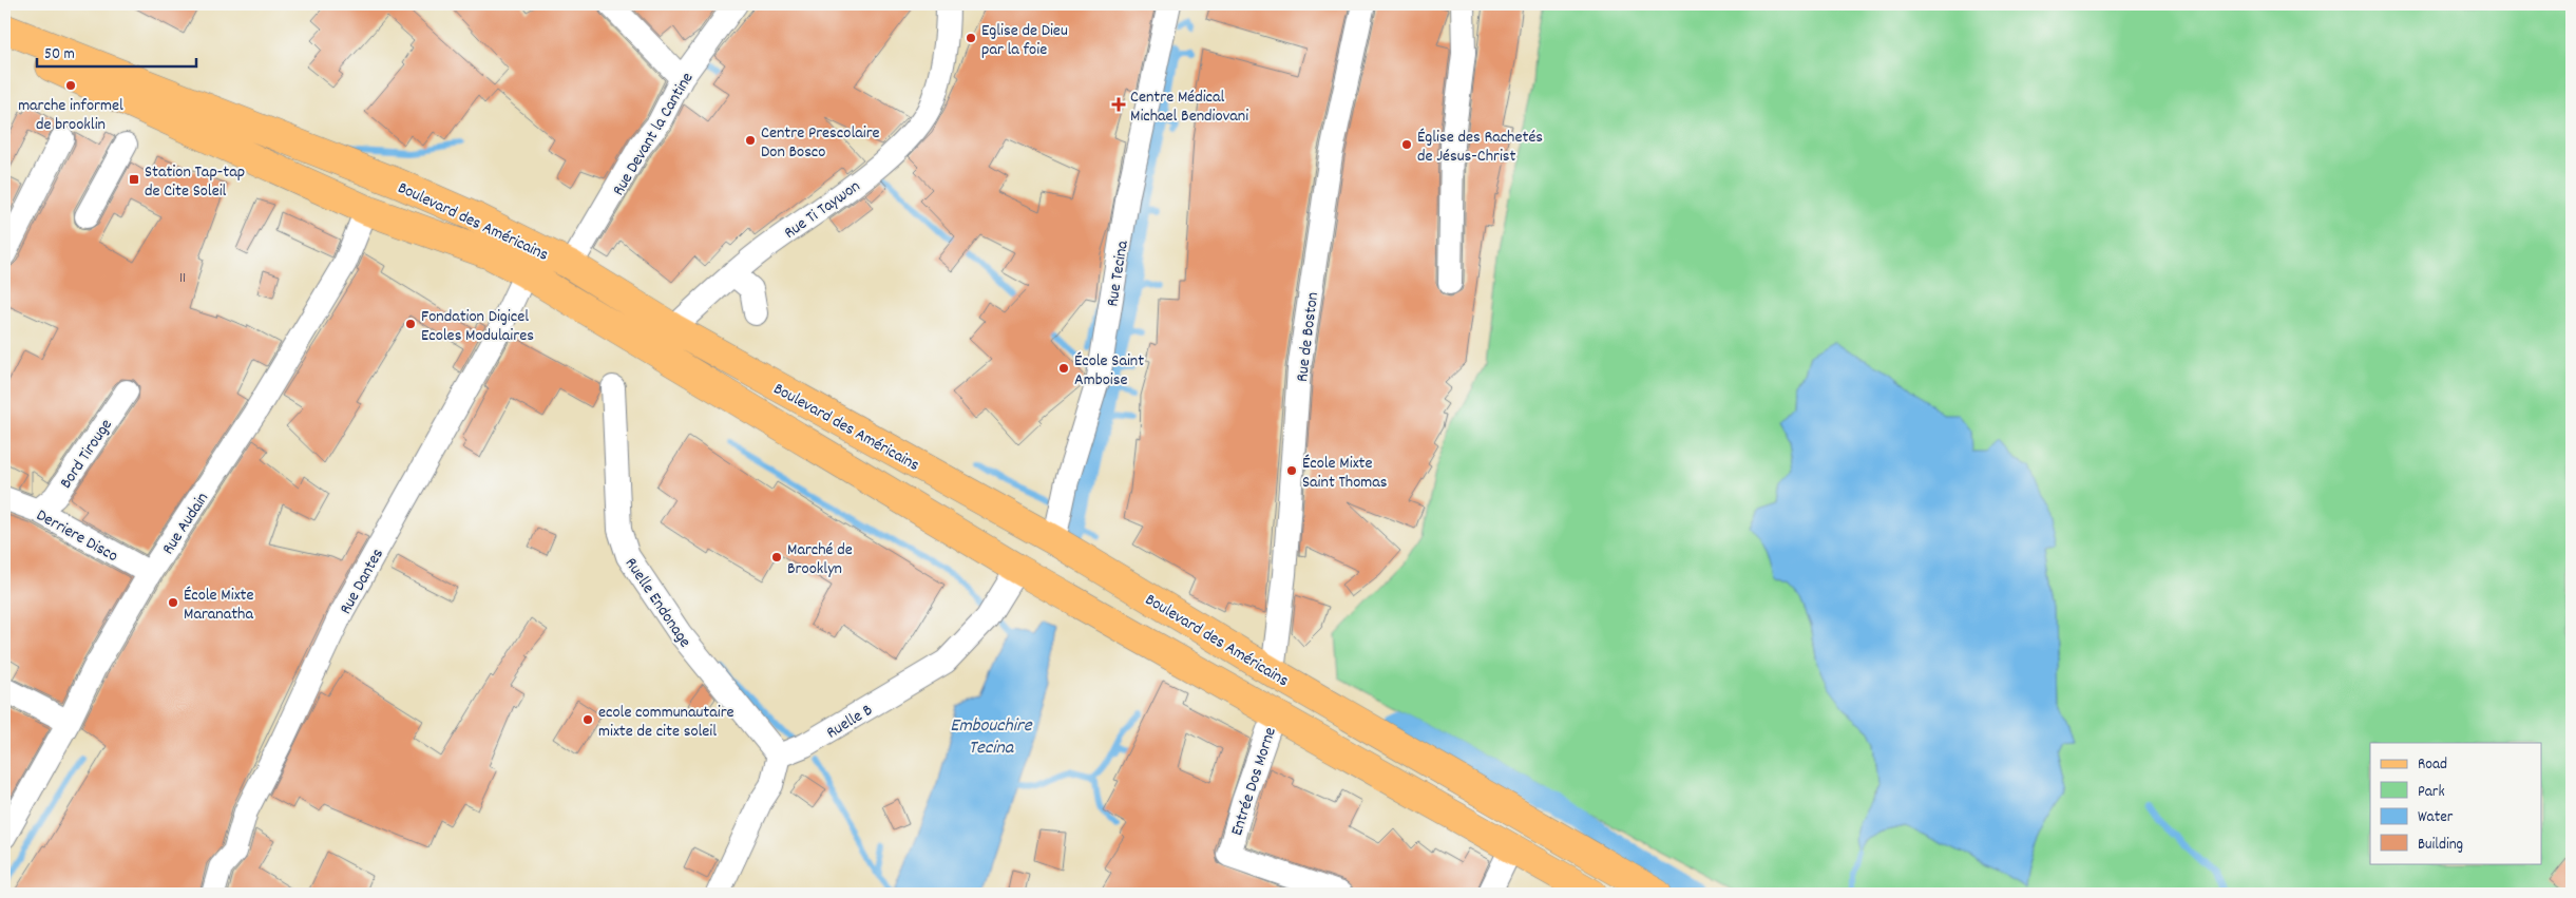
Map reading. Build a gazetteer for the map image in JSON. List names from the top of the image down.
{
  "streets": {
    "main road": ["Boulevard des Américains"],
    "street": [
      "Rue Devant la Cantine",
      "Rue Ti Taywon",
      "Rue Tecina",
      "Rue de Boston",
      "Bord Tirouge",
      "Rue Audain",
      "Derriere Disco",
      "Rue Dantes",
      "Ruelle Endonage",
      "Ruelle B",
      "Entrée Dos Morne"
    ]
  },
  "crossings": [
    ["Rue Devant la Cantine", "Boulevard des Américains"],
    ["Rue Ti Taywon", "Boulevard des Américains"],
    ["Boulevard des Américains", "Rue Tecina"],
    ["Boulevard des Américains", "Rue de Boston"],
    ["Boulevard des Américains", "Rue Audain"],
    ["Boulevard des Américains", "Rue Dantes"],
    ["Boulevard des Américains", "Ruelle B"],
    ["Boulevard des Américains", "Entrée Dos Morne"],
    ["Bord Tirouge", "Derriere Disco"],
    ["Rue Audain", "Derriere Disco"],
    ["Ruelle Endonage", "Ruelle B"]
  ],
  "water": ["Embouchire Tecina"],
  "places": {
    "other": [
      "Eglise de Dieu par la foie",
      "marche informel de brooklin",
      "Centre Prescolaire Don Bosco",
      "Église des Rachetés de Jésus-Christ",
      "Fondation Digicel Ecoles Modulaires",
      "École Saint Amboise",
      "École Mixte Saint Thomas",
      "Marché de Brooklyn",
      "École Mixte Maranatha",
      "ecole communautaire mixte de cite soleil"
    ],
    "health": ["Centre Médical Michael Bendiovani"],
    "transit": ["Station Tap-tap de Cite Soleil"]
  },
  "house_numbers": ["11"],
  "legend": [
    "Road",
    "Park",
    "Water",
    "Building"
  ],
  "scale_bar": "50 m"
}
